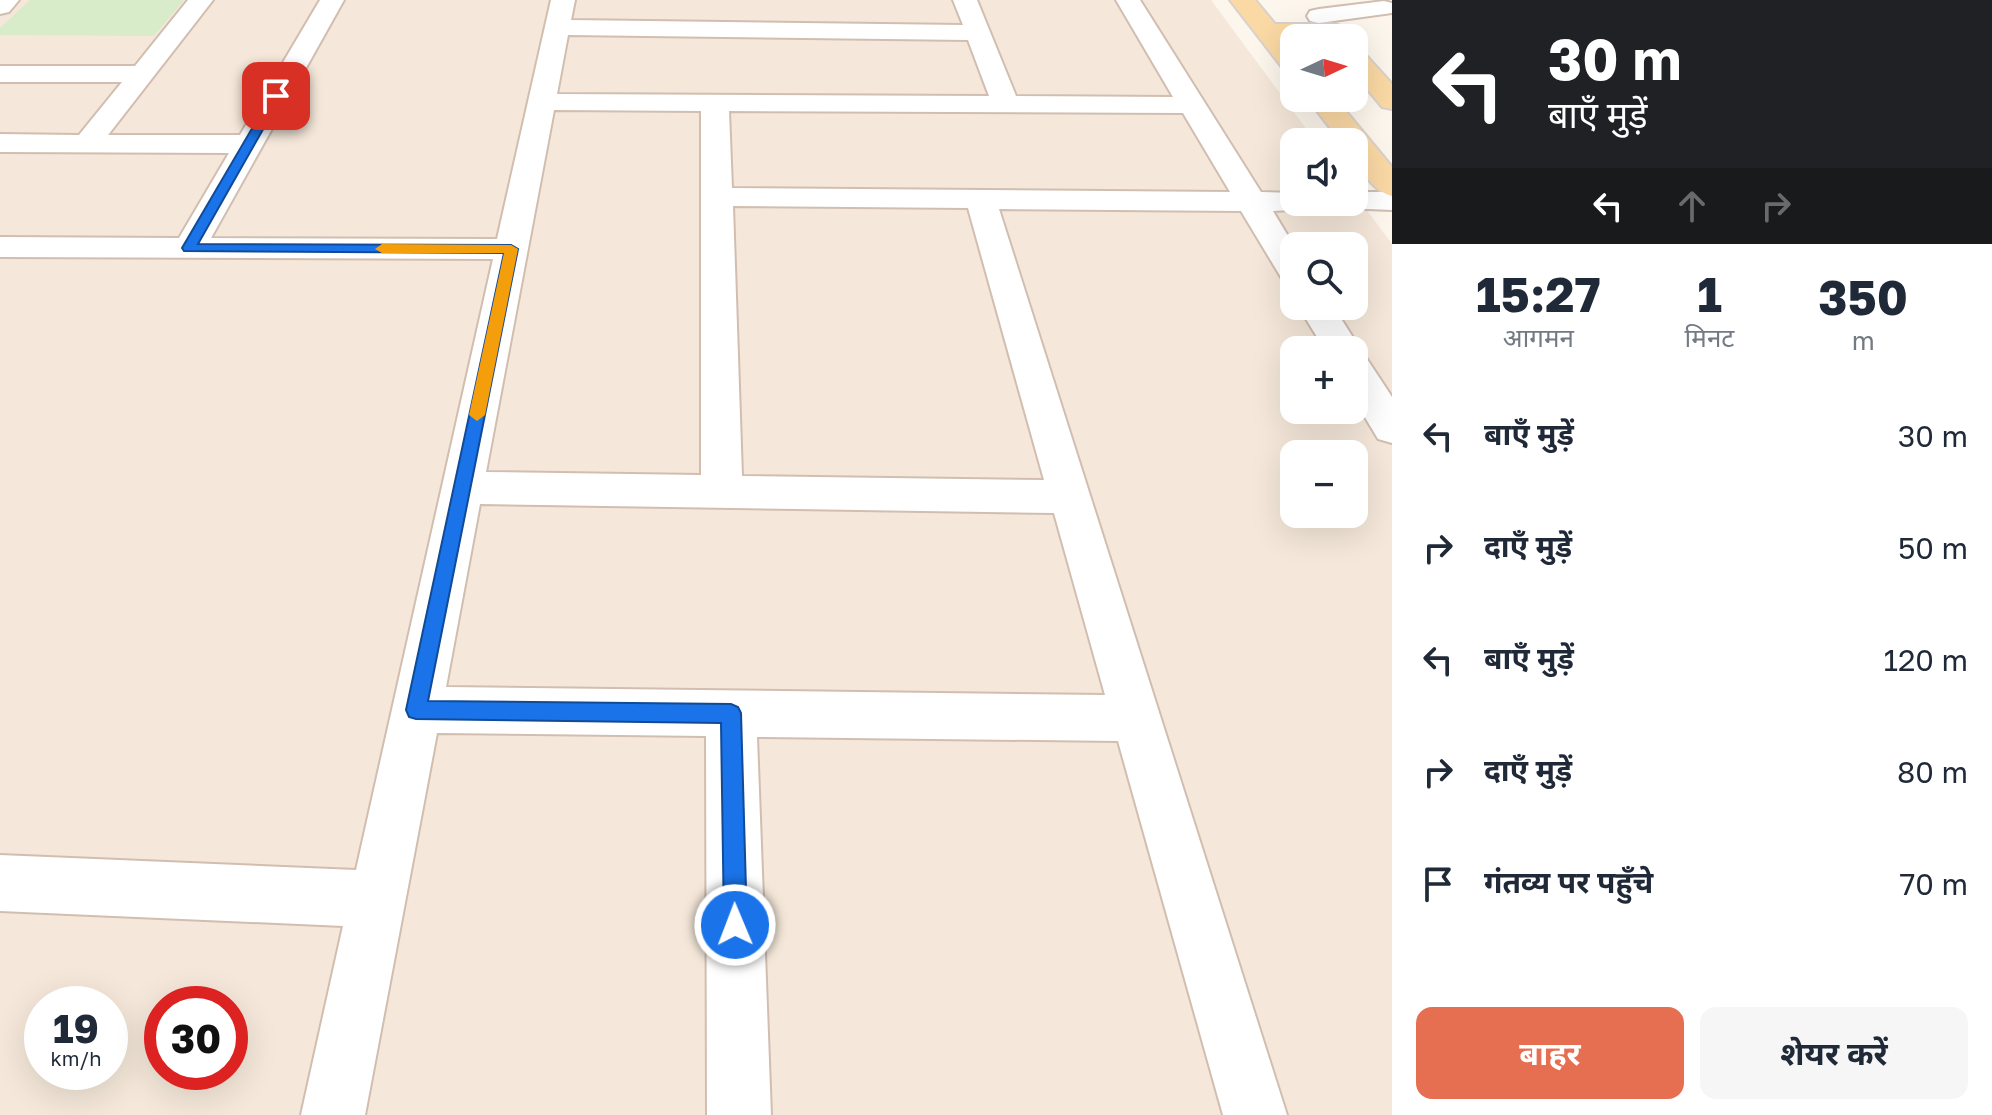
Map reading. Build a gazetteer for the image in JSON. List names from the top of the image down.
{
  "north": "right",
  "page": {
    "turn": ["30 m", "बाएँ मुड़ें"],
    "map_buttons": ["+", "−"],
    "eta": [
      "15:27",
      "आगमन",
      "1",
      "मिनट",
      "350",
      "m"
    ],
    "list": [
      {
        "name": "बाएँ मुड़ें",
        "value": "30 m"
      },
      {
        "name": "दाएँ मुड़ें",
        "value": "50 m"
      },
      {
        "name": "बाएँ मुड़ें",
        "value": "120 m"
      },
      {
        "name": "दाएँ मुड़ें",
        "value": "80 m"
      },
      {
        "name": "गंतव्य पर पहुँचे",
        "value": "70 m"
      }
    ],
    "speed": "19 km/h",
    "limit": "30",
    "buttons": ["बाहर", "शेयर करें"]
  }
}
